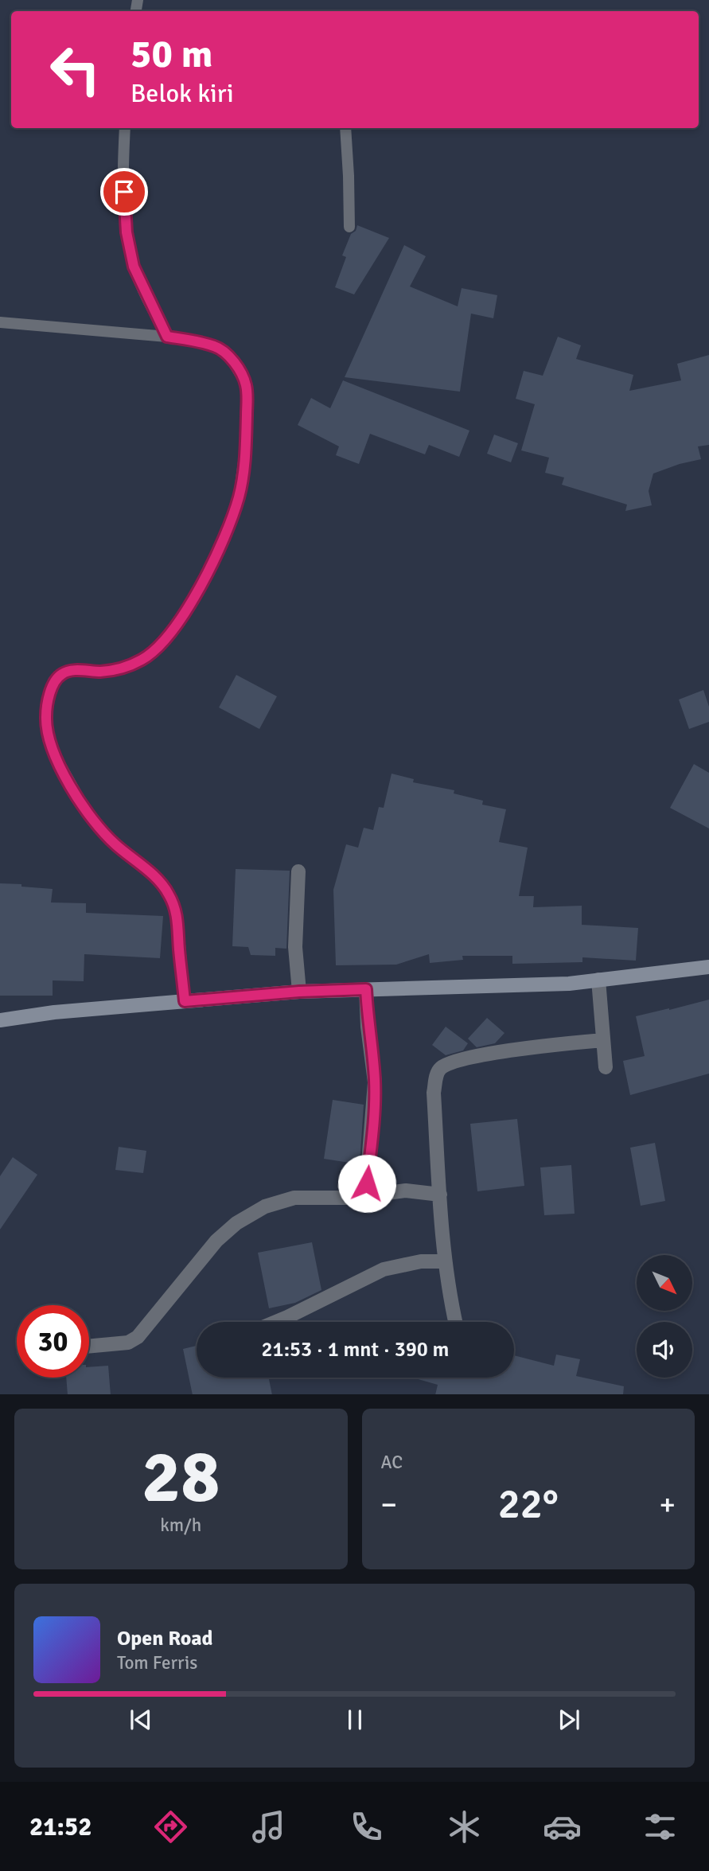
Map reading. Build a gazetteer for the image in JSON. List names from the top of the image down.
{
  "north": "bottom right",
  "page": {
    "turn": ["50 m", "Belok kiri"],
    "limit": "30",
    "trip": "21:53 · 1 mnt · 390 m",
    "tile": [
      ["28", "km/h"],
      "AC"
    ],
    "heat": ["−", "22°", "+"],
    "song": ["Open Road", "Tom Ferris"],
    "tabs": "21:52"
  }
}
